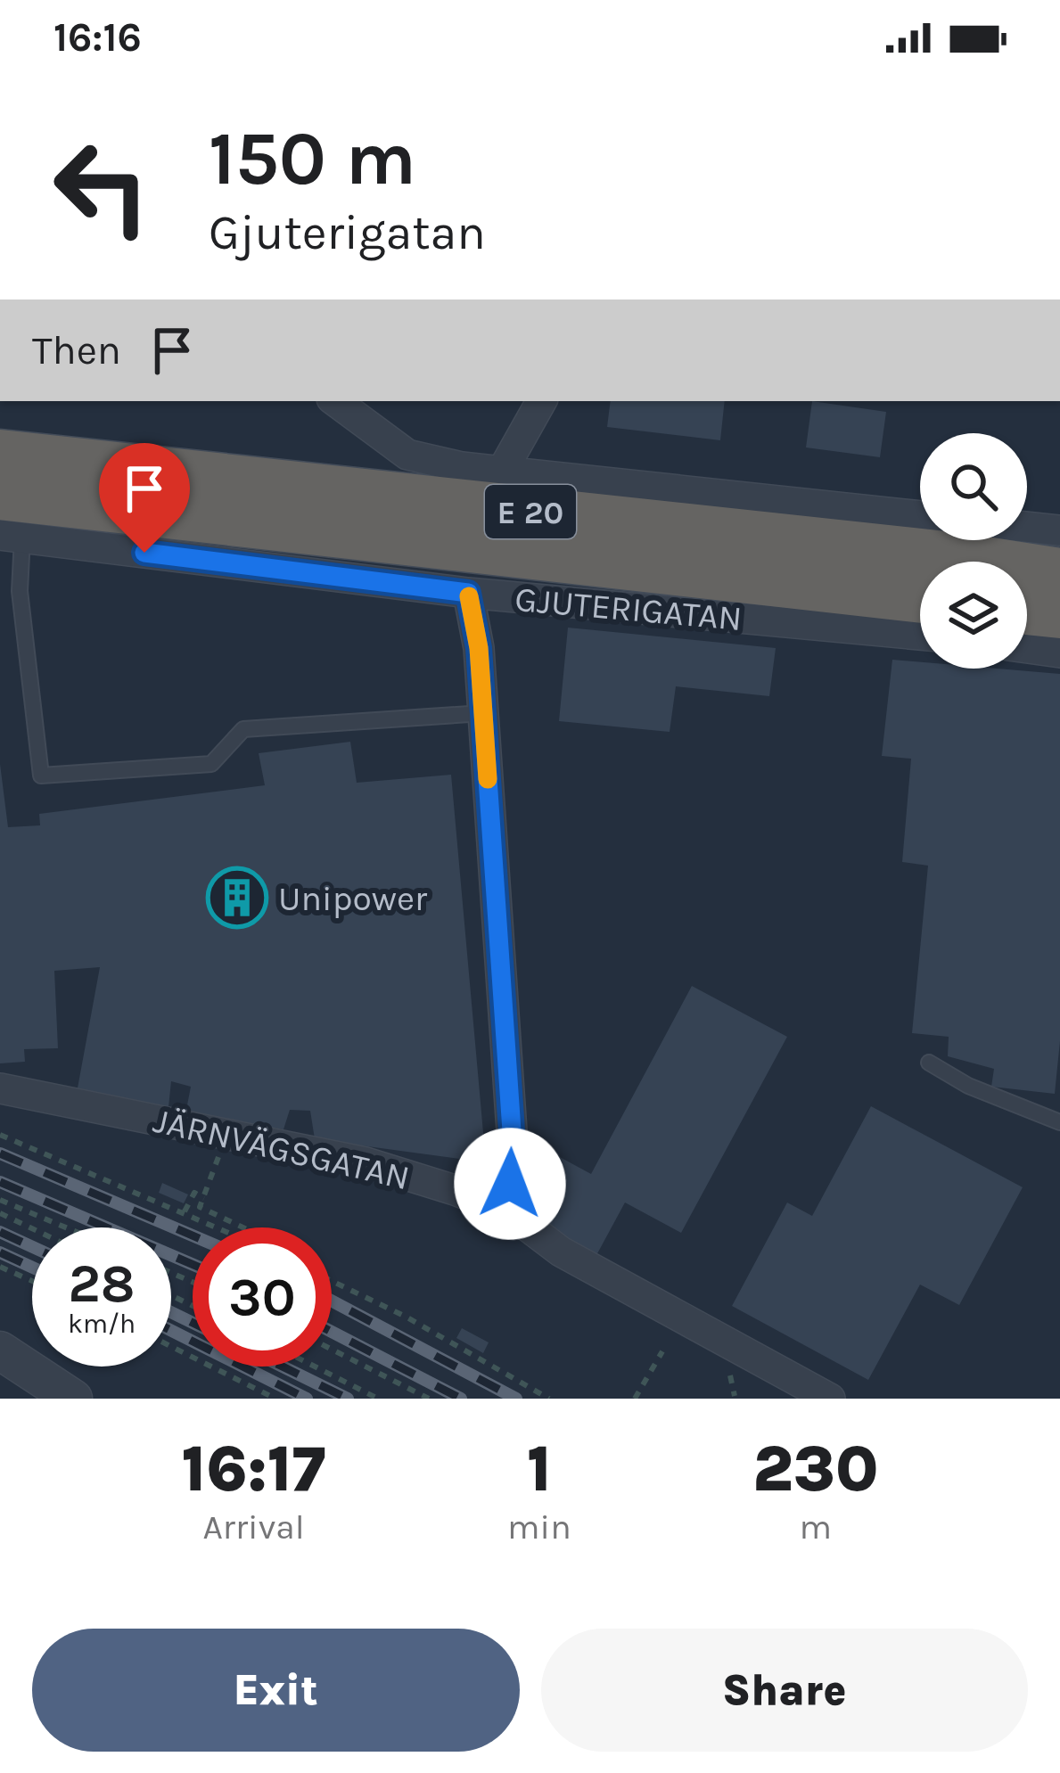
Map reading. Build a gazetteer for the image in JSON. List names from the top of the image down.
{
  "streets": {
    "highway": ["E 20"],
    "street": ["GJUTERIGATAN", "JÄRNVÄGSGATAN"]
  },
  "crossings": [
    ["E 20", "GJUTERIGATAN"]
  ],
  "places": {
    "building": ["Unipower"]
  },
  "page": {
    "status": "16:16",
    "turn": ["150 m", "Gjuterigatan"],
    "then": "Then",
    "speed": "28 km/h",
    "limit": "30",
    "eta": [
      "16:17",
      "Arrival",
      "1",
      "min",
      "230",
      "m"
    ],
    "buttons": ["Exit", "Share"]
  }
}
